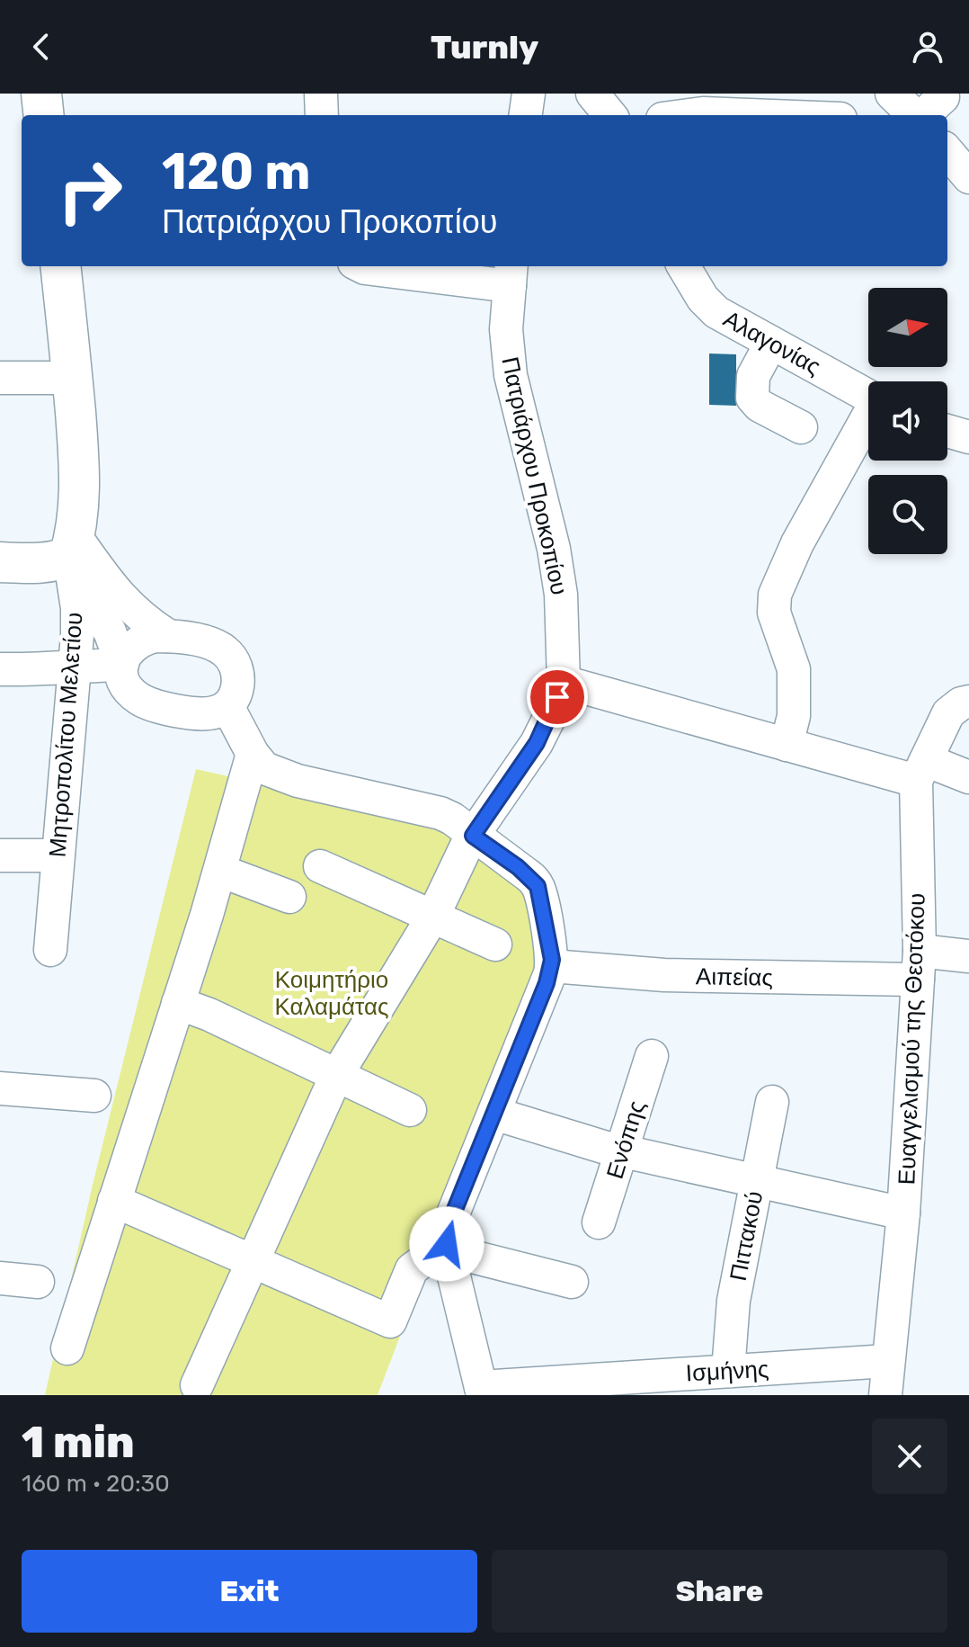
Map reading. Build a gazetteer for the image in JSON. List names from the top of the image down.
{
  "streets": {
    "main road": ["Μητροπολίτου Μελετίου"],
    "street": [
      "Αλαγονίας",
      "Πατριάρχου Προκοπίου",
      "Αιπείας",
      "Ευαγγελισμού της Θεοτόκου",
      "Ενόπης",
      "Πιττακού",
      "Ισμήνης"
    ]
  },
  "crossings": [
    ["Αιπείας", "Ευαγγελισμού της Θεοτόκου"],
    ["Ευαγγελισμού της Θεοτόκου", "Ισμήνης"],
    ["Πιττακού", "Ισμήνης"]
  ],
  "parks": ["Κοιμητήριο Καλαμάτας"],
  "north": "right",
  "page": {
    "header": "Turnly",
    "turn": ["120 m", "Πατριάρχου Προκοπίου"],
    "heading": ["1 min", "160 m · 20:30"],
    "buttons": ["Exit", "Share"]
  }
}
